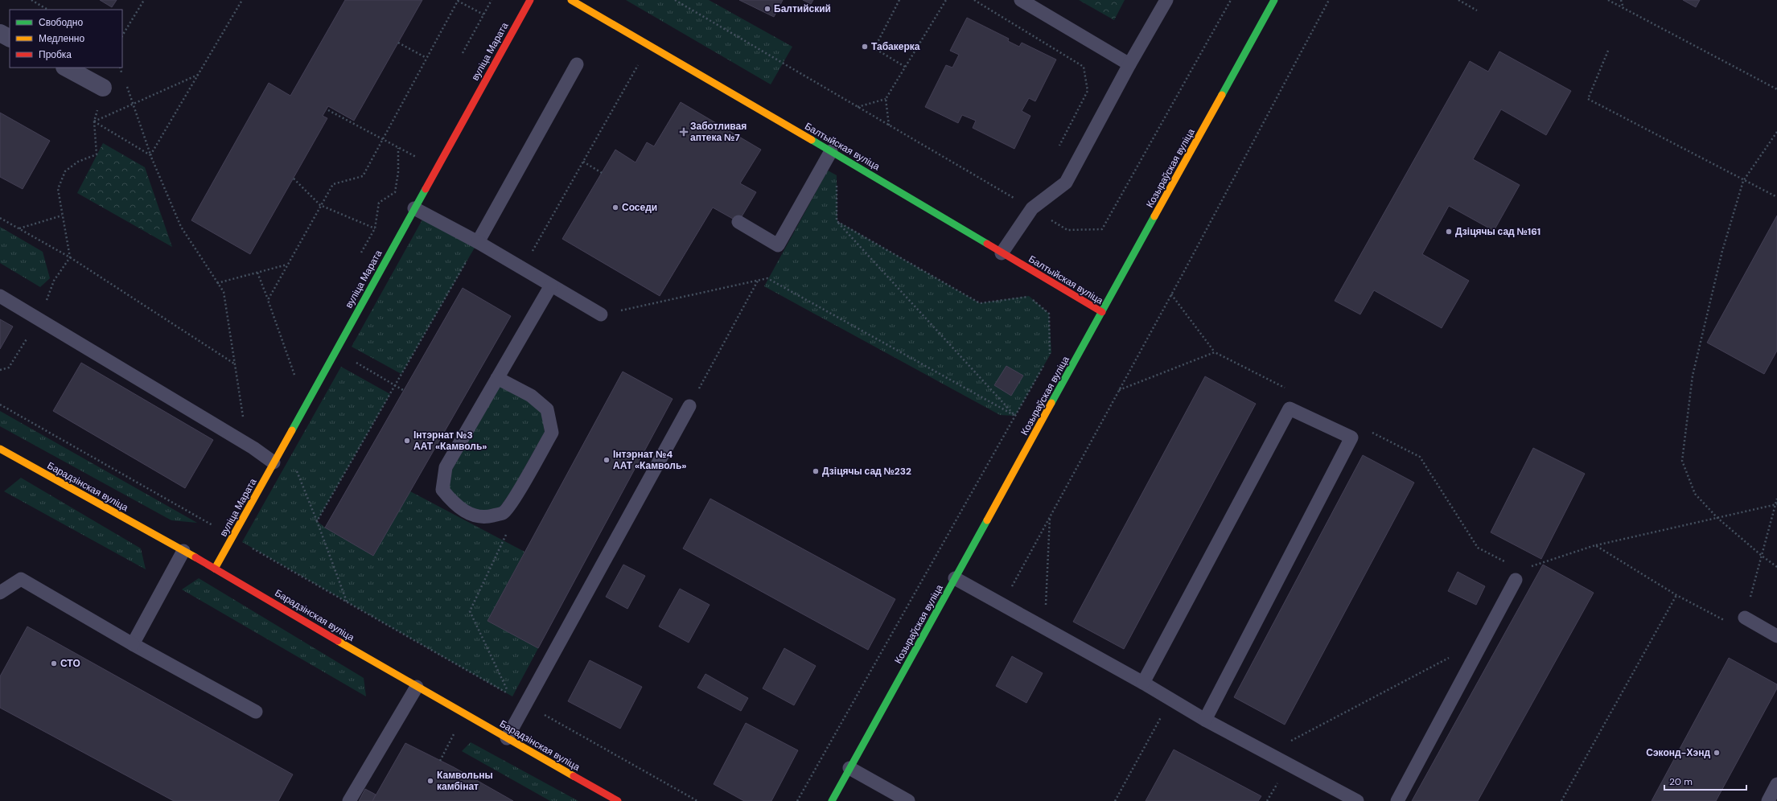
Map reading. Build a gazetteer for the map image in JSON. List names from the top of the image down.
{
  "streets": {
    "street": [
      "вуліца Марата",
      "Балтыйская вуліца",
      "Козыраўская вуліца",
      "Барадзінская вуліца"
    ]
  },
  "crossings": [
    ["вуліца Марата", "Барадзінская вуліца"],
    ["Балтыйская вуліца", "Козыраўская вуліца"]
  ],
  "places": {
    "other": [
      "Балтийский",
      "Табакерка",
      "Соседи",
      "Дзіцячы сад №161",
      "Інтэрнат №3 ААТ «Камволь»",
      "Інтэрнат №4 ААТ «Камволь»",
      "Дзіцячы сад №232",
      "СТО",
      "Сэконд-Хэнд",
      "Камвольны камбінат"
    ],
    "health": ["Заботливая аптека №7"]
  },
  "legend": ["Свободно", "Медленно", "Пробка"],
  "scale_bar": "20 m"
}
